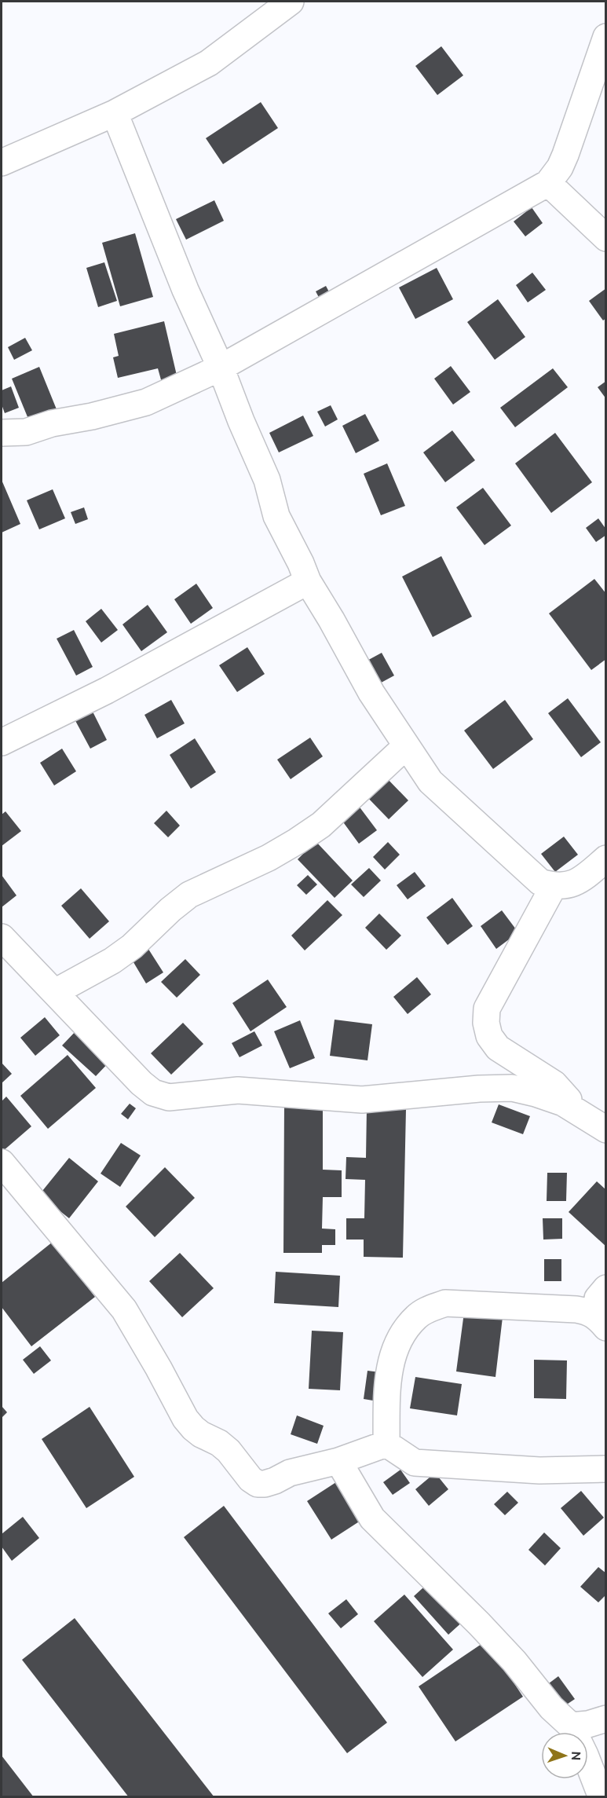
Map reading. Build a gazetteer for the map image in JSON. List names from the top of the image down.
{
  "north": "right"
}
